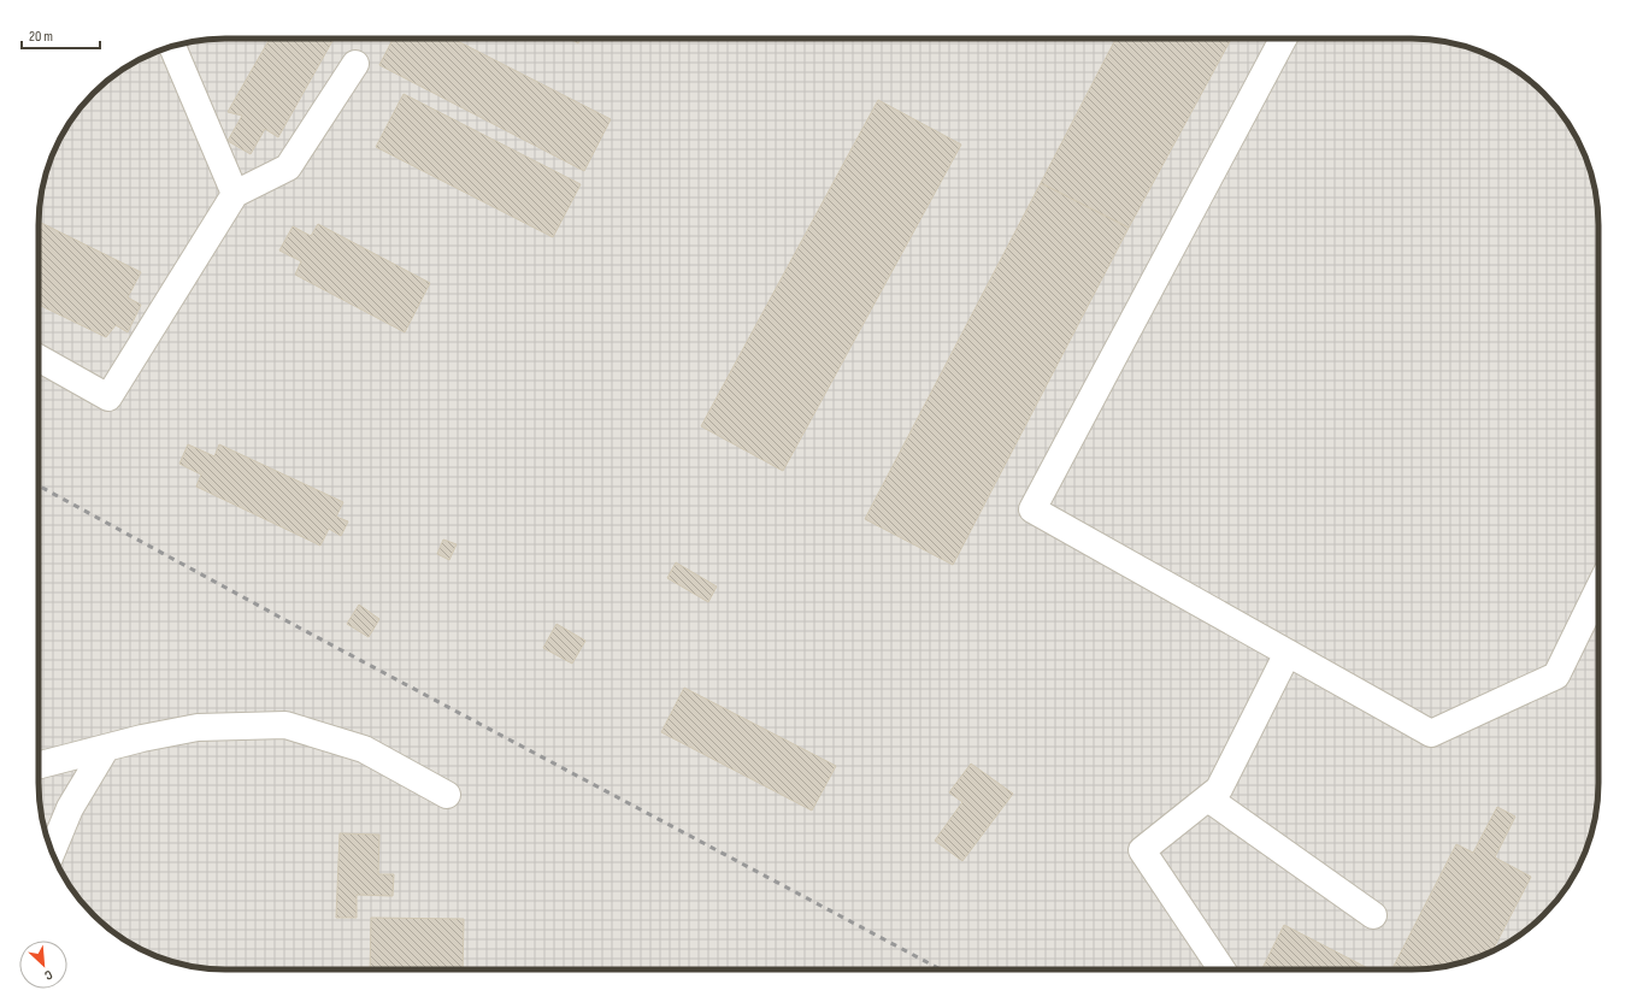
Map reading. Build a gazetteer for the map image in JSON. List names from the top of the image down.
{
  "scale_bar": "20 m",
  "north": "bottom right"
}
